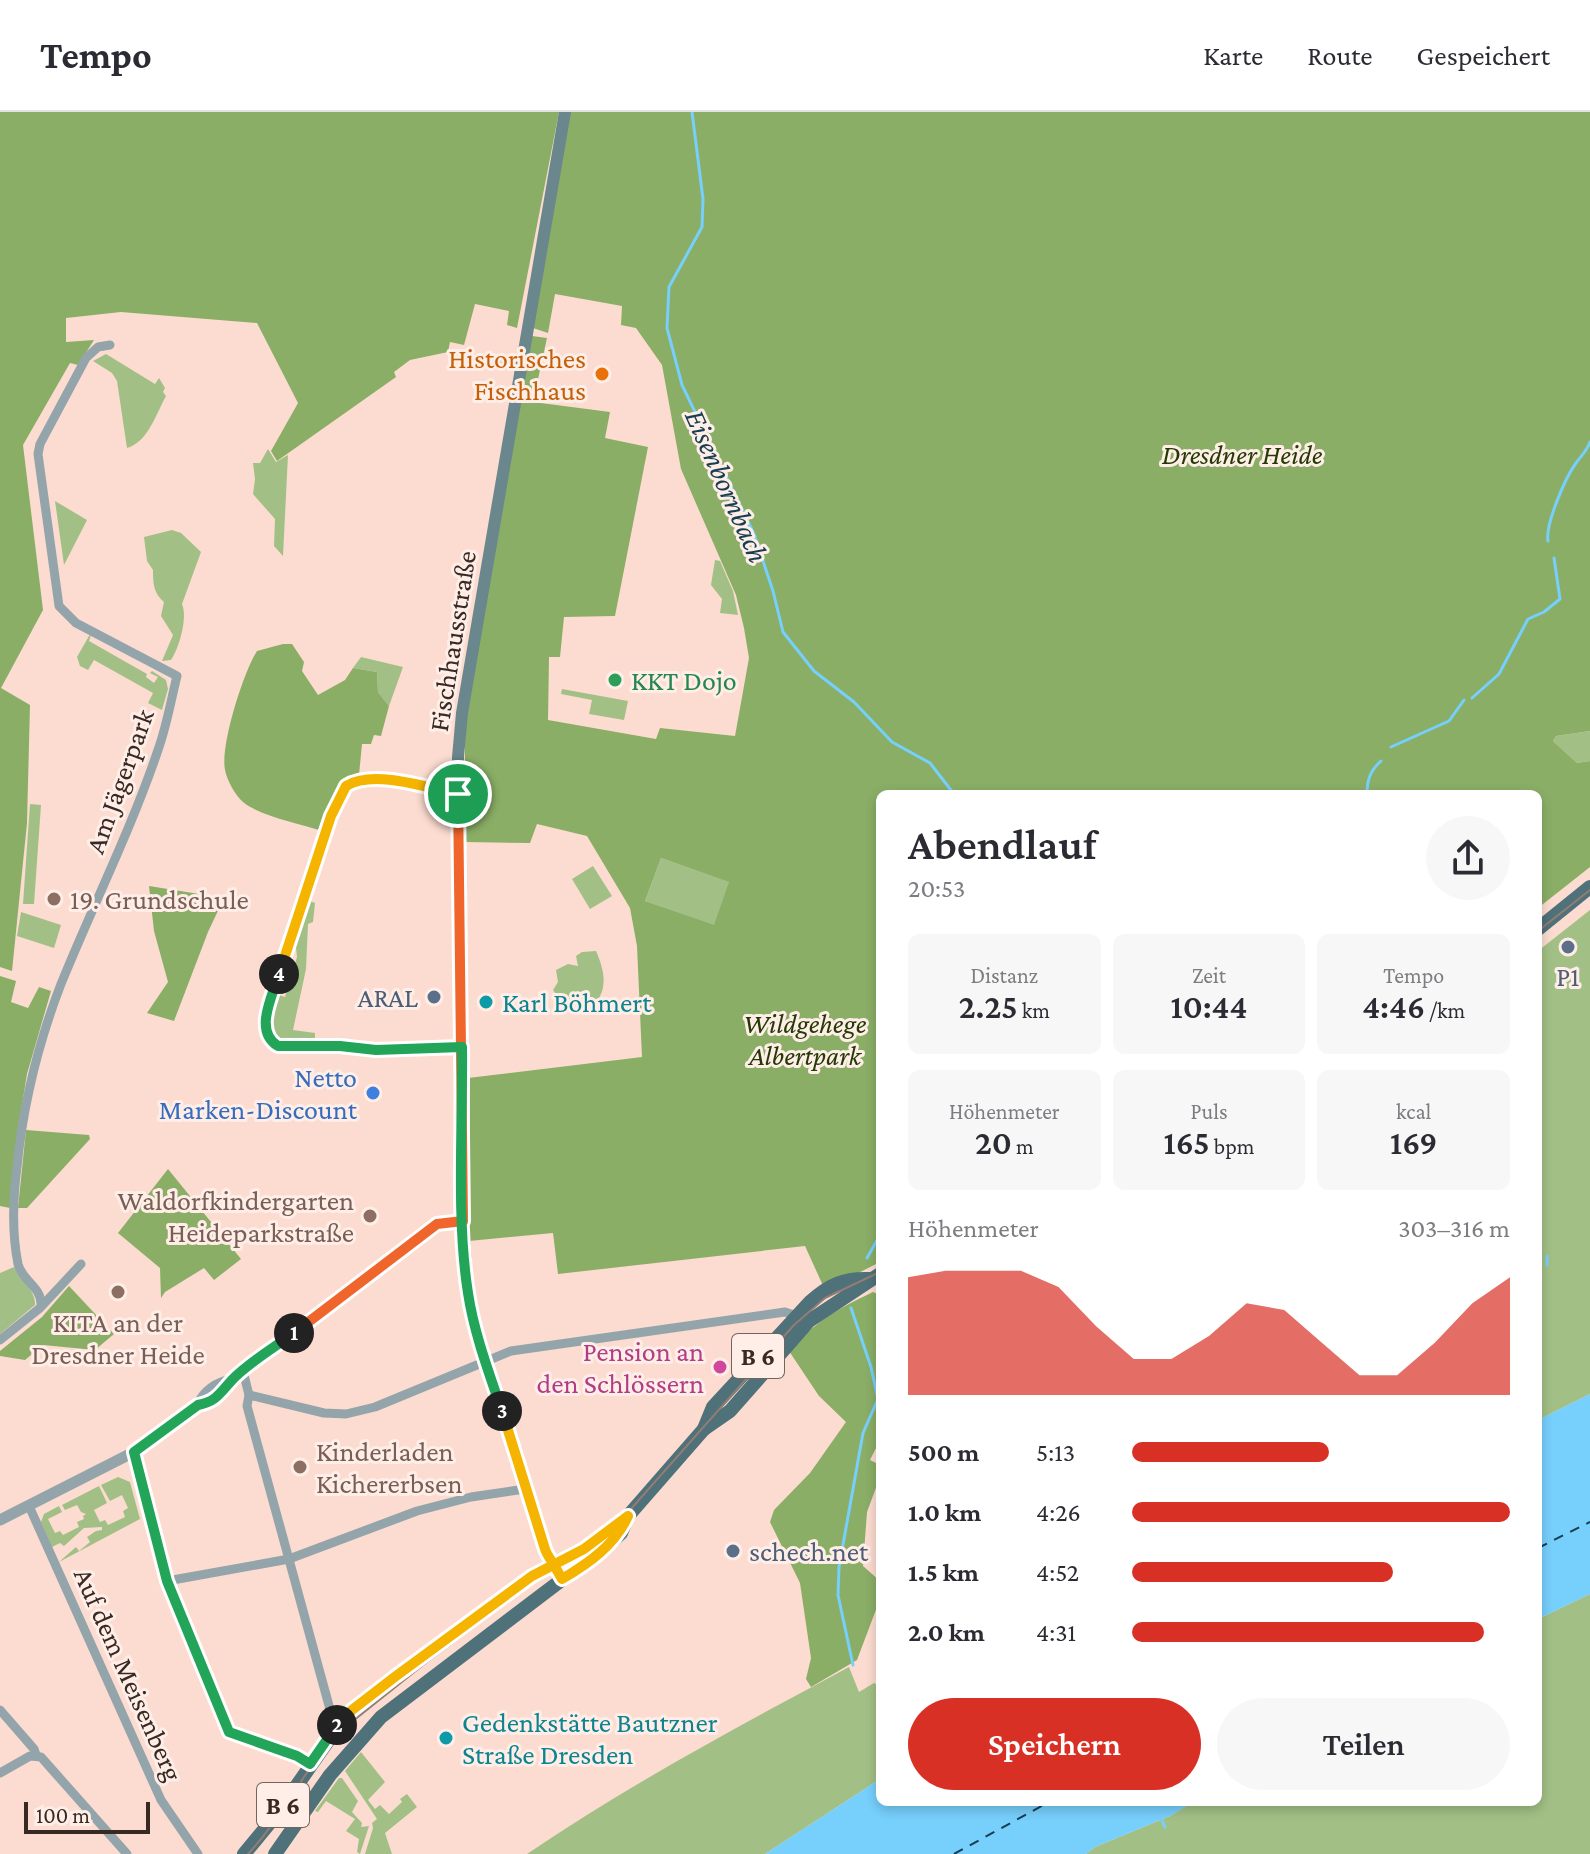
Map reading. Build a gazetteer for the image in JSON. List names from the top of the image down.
{
  "streets": {
    "main road": ["Fischhausstraße", "B 6"],
    "street": ["Am Jägerpark", "Auf dem Meisenberg"]
  },
  "crossings": [
    ["Fischhausstraße", "B 6"]
  ],
  "water": ["Eisenbornbach"],
  "parks": ["Dresdner Heide", "Wildgehege Albertpark"],
  "places": [
    "Historisches Fischhaus",
    "KKT Dojo",
    "19. Grundschule",
    "P1",
    "ARAL",
    "Karl Böhmert",
    "Netto Marken-Discount",
    "Waldorfkindergarten Heideparkstraße",
    "KITA an der Dresdner Heide",
    "Pension an den Schlössern",
    "Kinderladen Kichererbsen",
    "schech.net",
    "Gedenkstätte Bautzner Straße Dresden"
  ],
  "scale_bar": "100 m",
  "page": {
    "header": "Tempo",
    "nav": ["Karte", "Route", "Gespeichert"],
    "heading": ["Abendlauf", "20:53"],
    "stats": [
      ["Distanz", "2.25 km"],
      ["Zeit", "10:44"],
      ["Tempo", "4:46 /km"],
      ["Höhenmeter", "20 m"],
      ["Puls", "165 bpm"],
      ["kcal", "169"]
    ],
    "pins": [
      "4",
      "1",
      "3",
      "2"
    ],
    "chart": ["Höhenmeter", "303–316 m"],
    "list": [
      {
        "name": "500 m",
        "note": "5:13"
      },
      {
        "name": "1.0 km",
        "note": "4:26"
      },
      {
        "name": "1.5 km",
        "note": "4:52"
      },
      {
        "name": "2.0 km",
        "note": "4:31"
      }
    ],
    "buttons": ["Speichern", "Teilen"],
    "scale": "100 m"
  }
}
